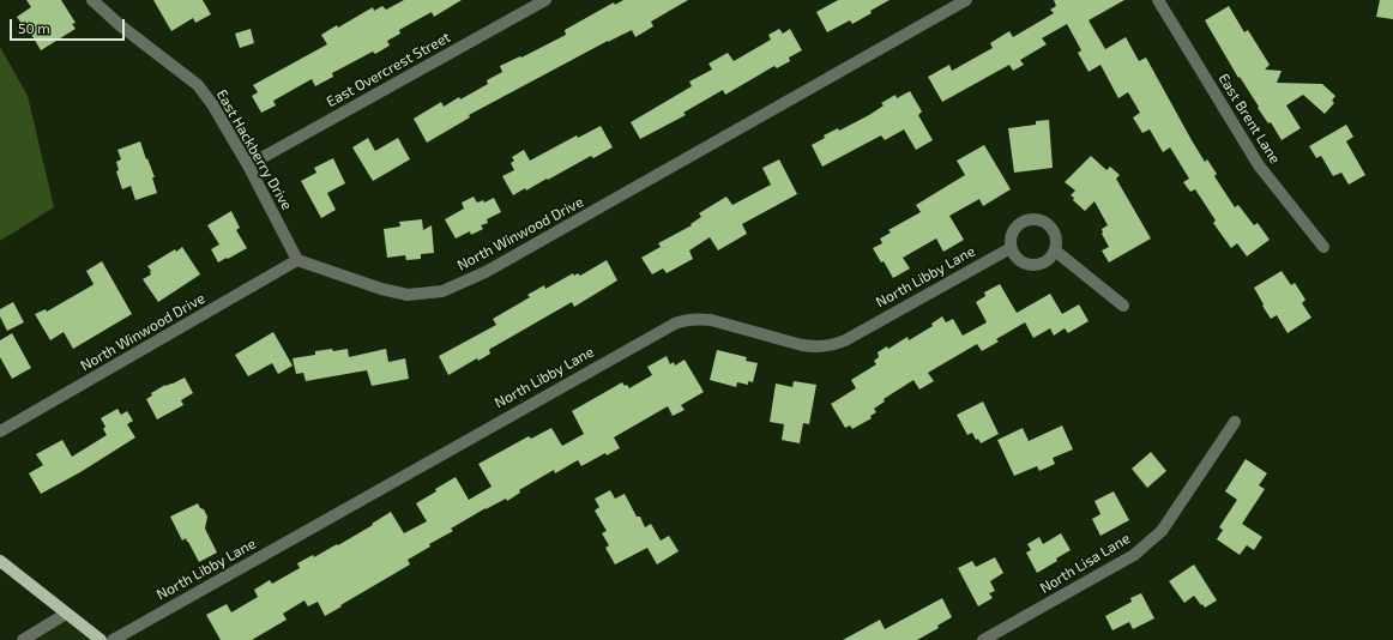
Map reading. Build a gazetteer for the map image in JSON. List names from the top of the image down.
{
  "streets": {
    "street": [
      "East Overcrest Street",
      "East Brent Lane",
      "East Hackberry Drive",
      "North Winwood Drive",
      "North Libby Lane",
      "North Lisa Lane"
    ]
  },
  "crossings": [
    ["East Overcrest Street", "East Hackberry Drive"],
    ["East Hackberry Drive", "North Winwood Drive"]
  ],
  "scale_bar": "50 m"
}
